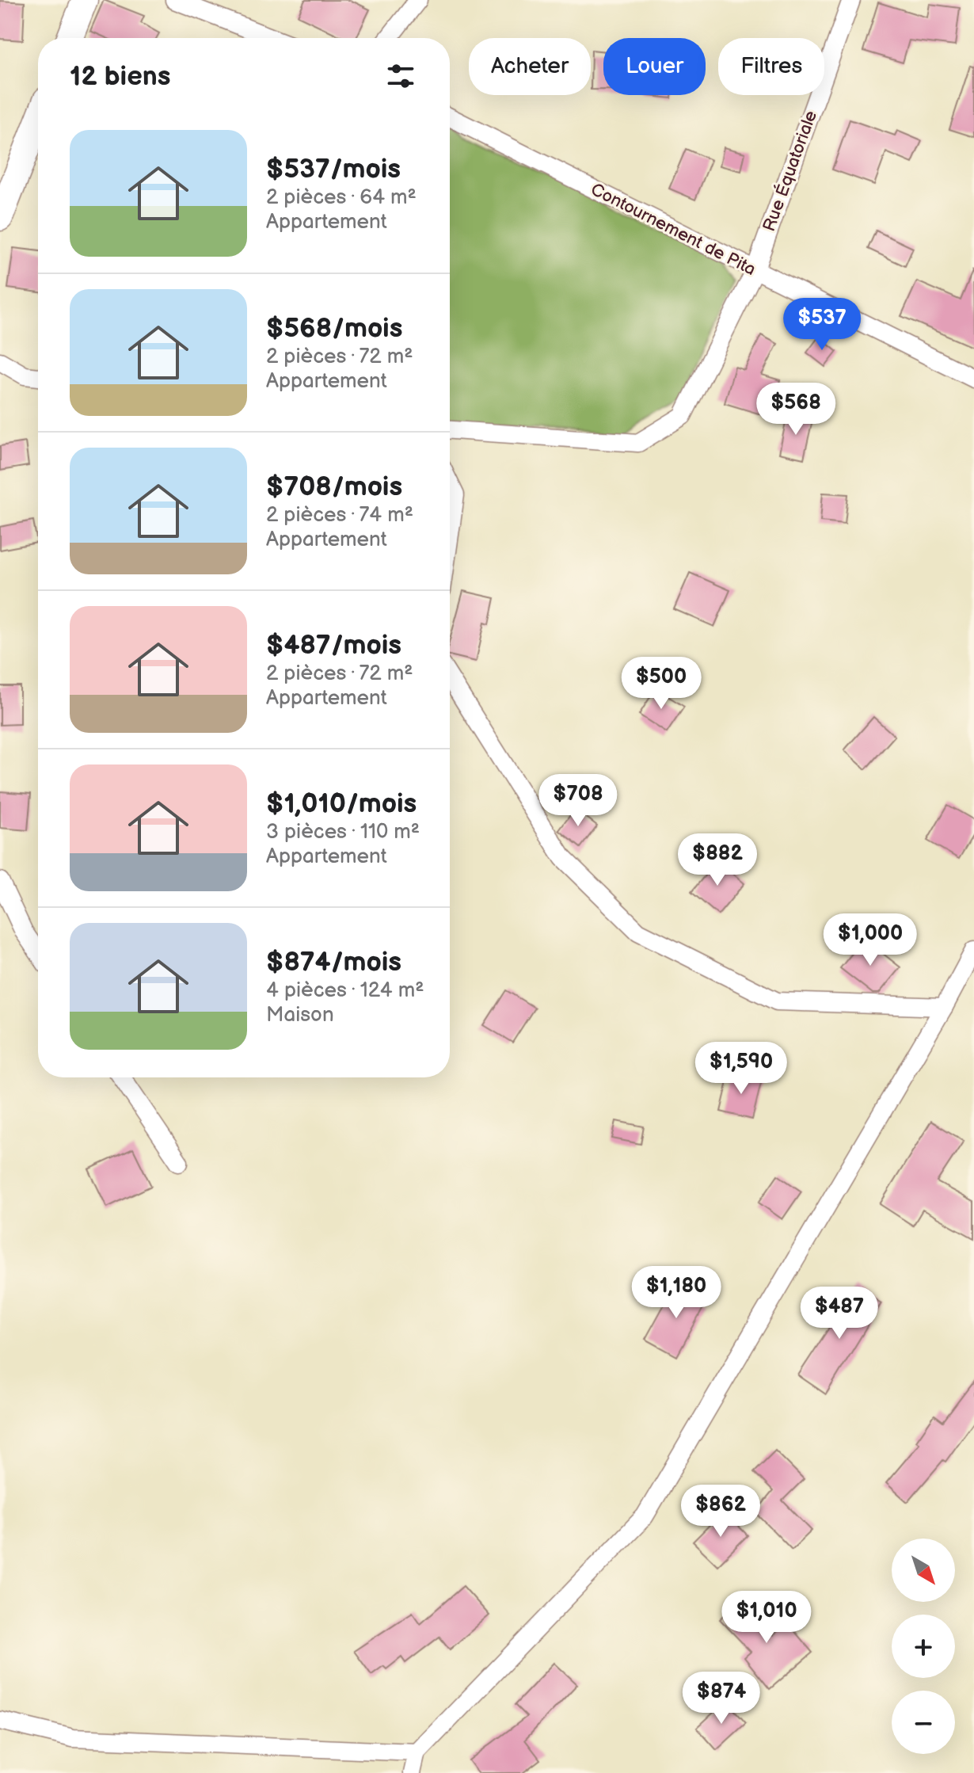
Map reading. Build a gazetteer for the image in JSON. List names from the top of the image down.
{
  "streets": {
    "street": ["Rue Équatoriale", "Contournement de Pita"]
  },
  "crossings": [
    ["Rue Équatoriale", "Contournement de Pita"]
  ],
  "north": "bottom right",
  "page": {
    "chip": ["Acheter", "Louer", "Filtres"],
    "heading": "12 biens",
    "list": [
      {
        "name": "$537/mois",
        "note": "2 pièces · 64 m² · Appartement"
      },
      {
        "name": "$568/mois",
        "note": "2 pièces · 72 m² · Appartement"
      },
      {
        "name": "$708/mois",
        "note": "2 pièces · 74 m² · Appartement"
      },
      {
        "name": "$487/mois",
        "note": "2 pièces · 72 m² · Appartement"
      },
      {
        "name": "$1,010/mois",
        "note": "3 pièces · 110 m² · Appartement"
      },
      {
        "name": "$874/mois",
        "note": "4 pièces · 124 m² · Maison"
      }
    ],
    "price": [
      "$537",
      "$568",
      "$500",
      "$708",
      "$882",
      "$1,000",
      "$1,590",
      "$1,180",
      "$487",
      "$862",
      "$1,010",
      "$874"
    ],
    "map_buttons": ["+", "−"]
  }
}
